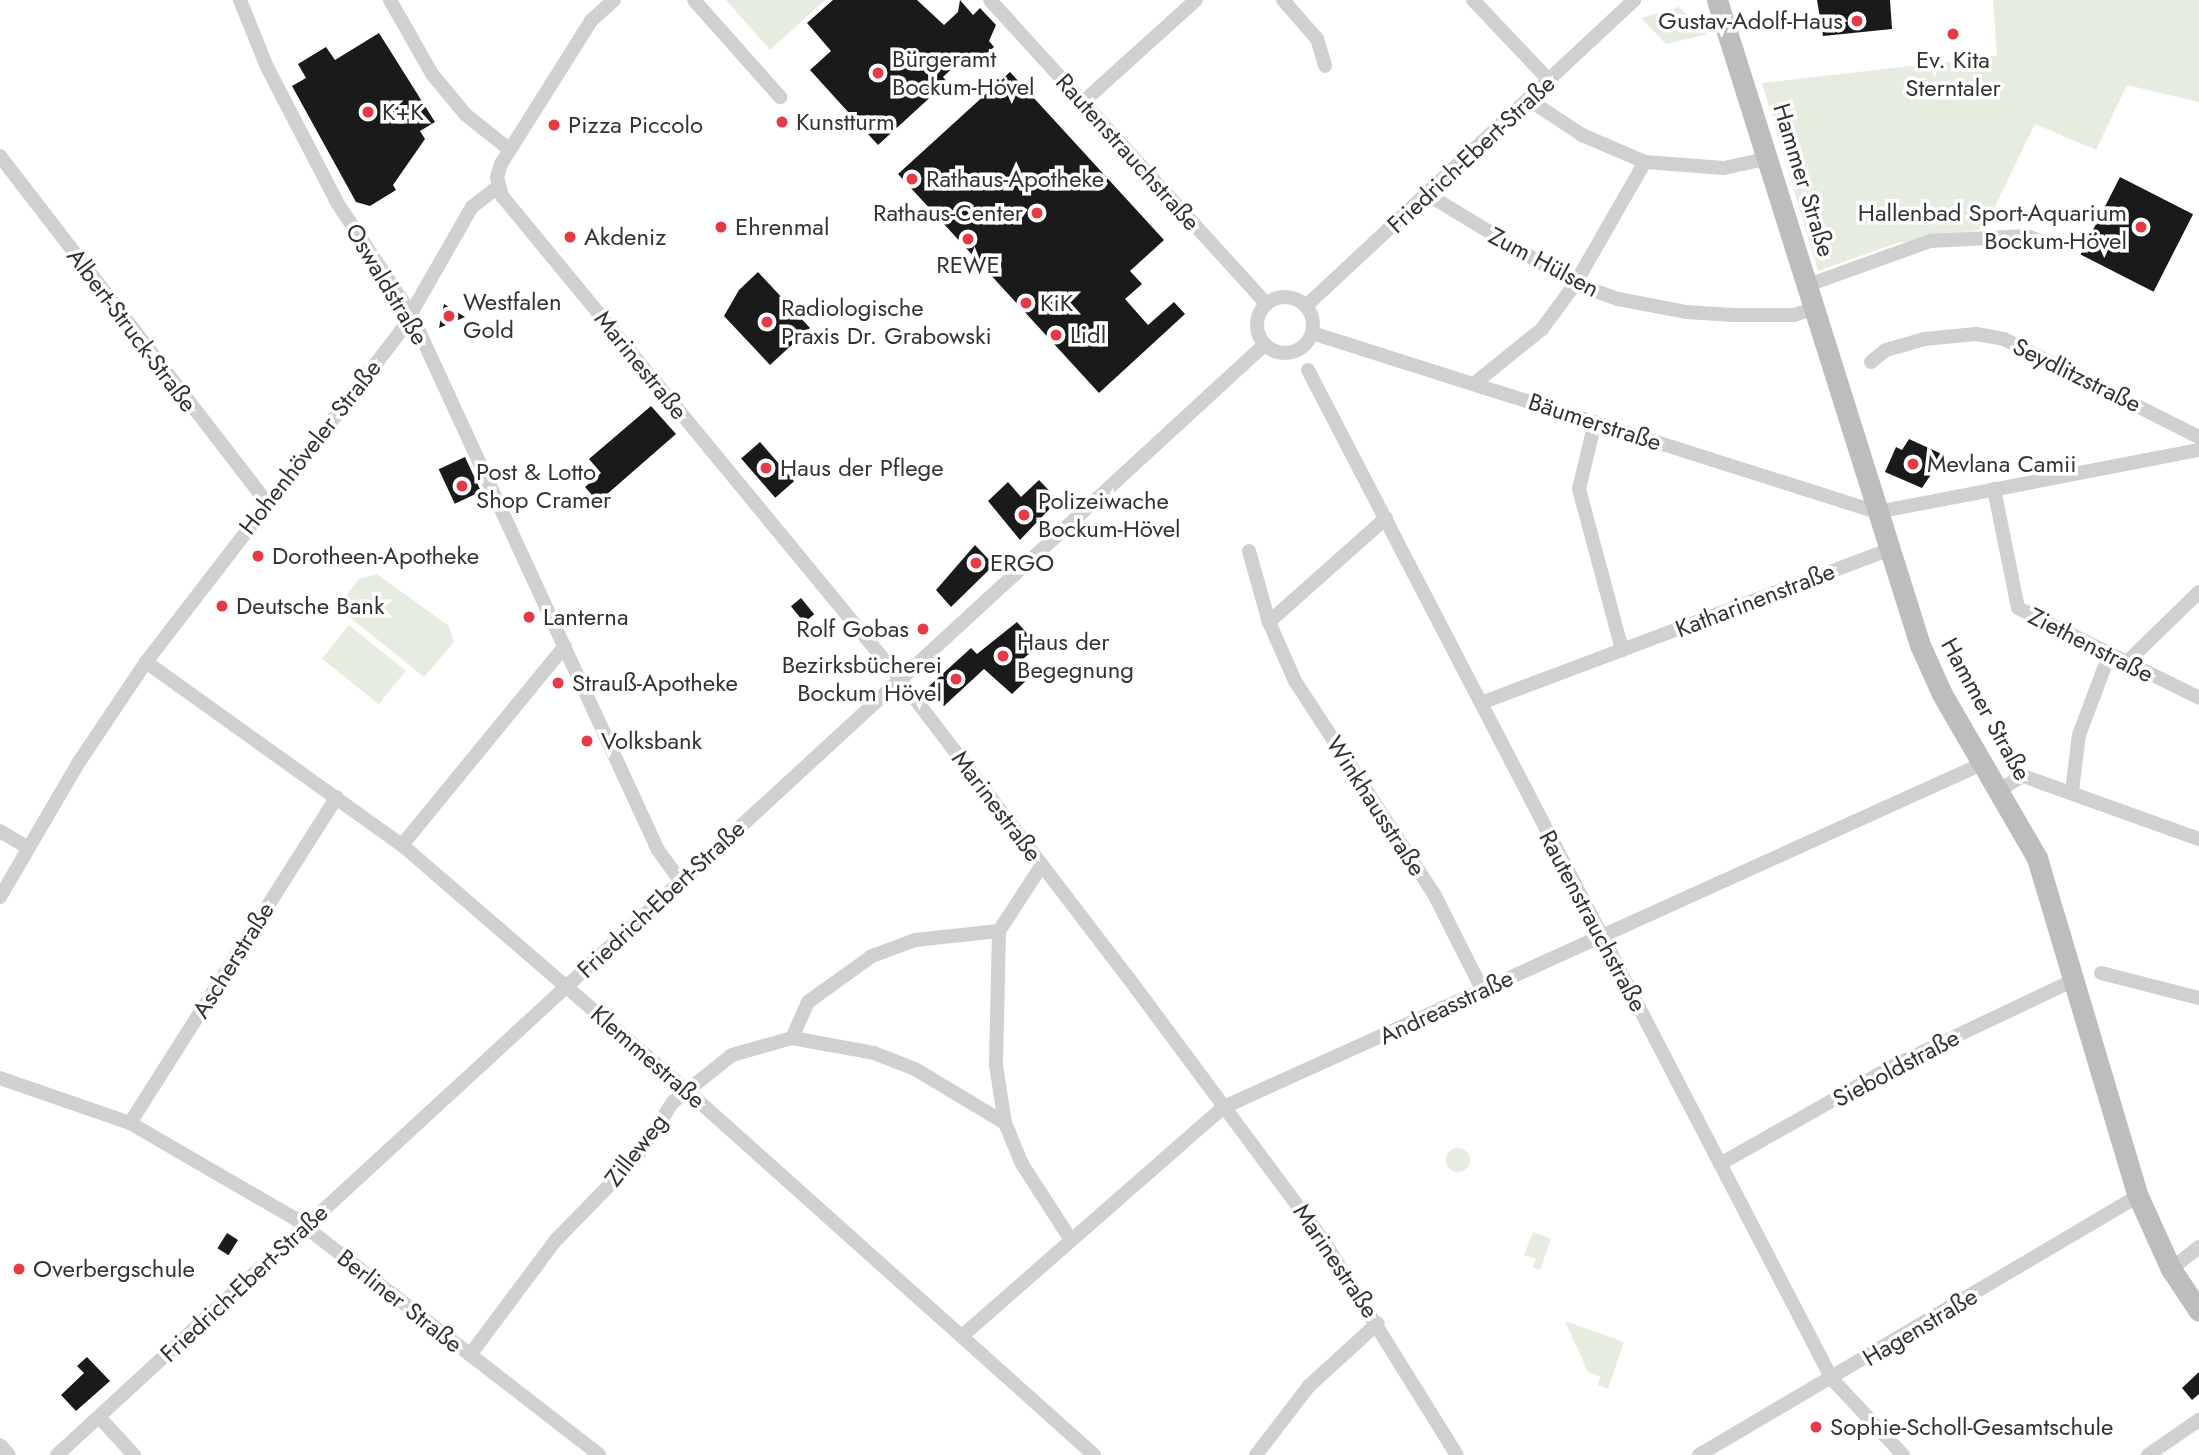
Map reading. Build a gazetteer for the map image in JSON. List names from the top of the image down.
{
  "streets": {
    "main road": ["Hammer Straße"],
    "street": [
      "Rautenstrauchstraße",
      "Friedrich-Ebert-Straße",
      "Zum Hülsen",
      "Oswaldstraße",
      "Albert-Struck-Straße",
      "Marinestraße",
      "Seydlitzstraße",
      "Bäumerstraße",
      "Hohenhöveler Straße",
      "Katharinenstraße",
      "Ziethenstraße",
      "Winkhausstraße",
      "Ascherstraße",
      "Andreasstraße",
      "Klemmestraße",
      "Sieboldstraße",
      "Zilleweg",
      "Berliner Straße",
      "Hagenstraße"
    ]
  },
  "crossings": [
    ["Rautenstrauchstraße", "Friedrich-Ebert-Straße"],
    ["Rautenstrauchstraße", "Bäumerstraße"],
    ["Rautenstrauchstraße", "Katharinenstraße"],
    ["Rautenstrauchstraße", "Andreasstraße"],
    ["Rautenstrauchstraße", "Sieboldstraße"],
    ["Rautenstrauchstraße", "Hagenstraße"],
    ["Friedrich-Ebert-Straße", "Zum Hülsen"],
    ["Friedrich-Ebert-Straße", "Oswaldstraße"],
    ["Friedrich-Ebert-Straße", "Marinestraße"],
    ["Friedrich-Ebert-Straße", "Bäumerstraße"],
    ["Friedrich-Ebert-Straße", "Klemmestraße"],
    ["Friedrich-Ebert-Straße", "Berliner Straße"],
    ["Hammer Straße", "Zum Hülsen"],
    ["Hammer Straße", "Bäumerstraße"],
    ["Hammer Straße", "Katharinenstraße"],
    ["Hammer Straße", "Andreasstraße"],
    ["Hammer Straße", "Sieboldstraße"],
    ["Hammer Straße", "Hagenstraße"],
    ["Oswaldstraße", "Hohenhöveler Straße"],
    ["Albert-Struck-Straße", "Hohenhöveler Straße"],
    ["Marinestraße", "Hohenhöveler Straße"],
    ["Marinestraße", "Andreasstraße"],
    ["Hohenhöveler Straße", "Klemmestraße"],
    ["Winkhausstraße", "Andreasstraße"],
    ["Ascherstraße", "Klemmestraße"],
    ["Ascherstraße", "Berliner Straße"],
    ["Andreasstraße", "Klemmestraße"],
    ["Klemmestraße", "Zilleweg"],
    ["Zilleweg", "Berliner Straße"]
  ],
  "places": [
    "Gustav-Adolf-Haus",
    "Ev. Kita Sterntaler",
    "Bürgeramt Bockum-Hövel",
    "K+K",
    "Kunstturm",
    "Pizza Piccolo",
    "Rathaus-Apotheke",
    "Rathaus-Center",
    "Ehrenmal",
    "Hallenbad Sport-Aquarium Bockum-Hövel",
    "Akdeniz",
    "REWE",
    "KiK",
    "Westfalen Gold",
    "Radiologische Praxis Dr. Grabowski",
    "Lidl",
    "Mevlana Camii",
    "Haus der Pflege",
    "Post & Lotto Shop Cramer",
    "Polizeiwache Bockum-Hövel",
    "Dorotheen-Apotheke",
    "ERGO",
    "Deutsche Bank",
    "Lanterna",
    "Rolf Gobas",
    "Haus der Begegnung",
    "Bezirksbücherei Bockum Hövel",
    "Strauß-Apotheke",
    "Volksbank",
    "Overbergschule",
    "Sophie-Scholl-Gesamtschule"
  ]
}
